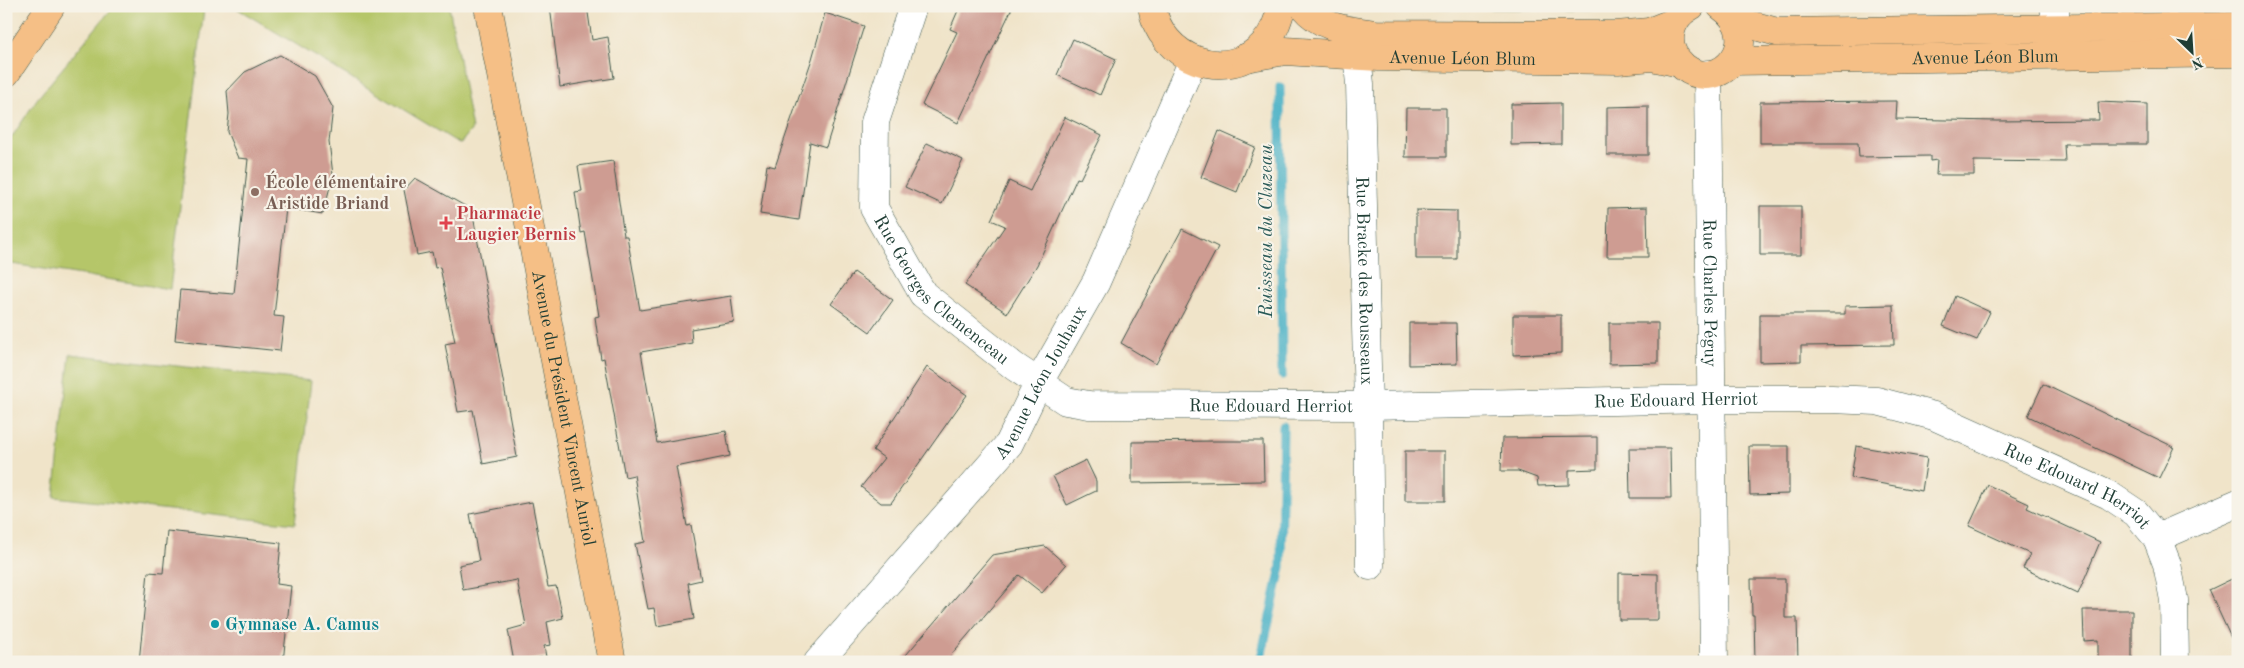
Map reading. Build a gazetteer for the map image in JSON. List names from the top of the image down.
{
  "streets": {
    "main road": ["Avenue Léon Blum", "Avenue du Président Vincent Auriol"],
    "street": [
      "Rue Bracke des Rousseaux",
      "Rue Georges Clemenceau",
      "Rue Charles Péguy",
      "Avenue Léon Jouhaux",
      "Rue Edouard Herriot"
    ]
  },
  "crossings": [
    ["Avenue Léon Blum", "Rue Bracke des Rousseaux"],
    ["Avenue Léon Blum", "Rue Charles Péguy"],
    ["Avenue Léon Blum", "Avenue Léon Jouhaux"],
    ["Rue Bracke des Rousseaux", "Rue Edouard Herriot"],
    ["Rue Georges Clemenceau", "Avenue Léon Jouhaux"],
    ["Rue Georges Clemenceau", "Rue Edouard Herriot"],
    ["Rue Charles Péguy", "Rue Edouard Herriot"],
    ["Avenue Léon Jouhaux", "Rue Edouard Herriot"]
  ],
  "water": ["Ruisseau du Cluzeau"],
  "places": {
    "other": ["École élémentaire Aristide Briand", "Gymnase A. Camus"],
    "health": ["Pharmacie Laugier Bernis"]
  },
  "north": "bottom right"
}
